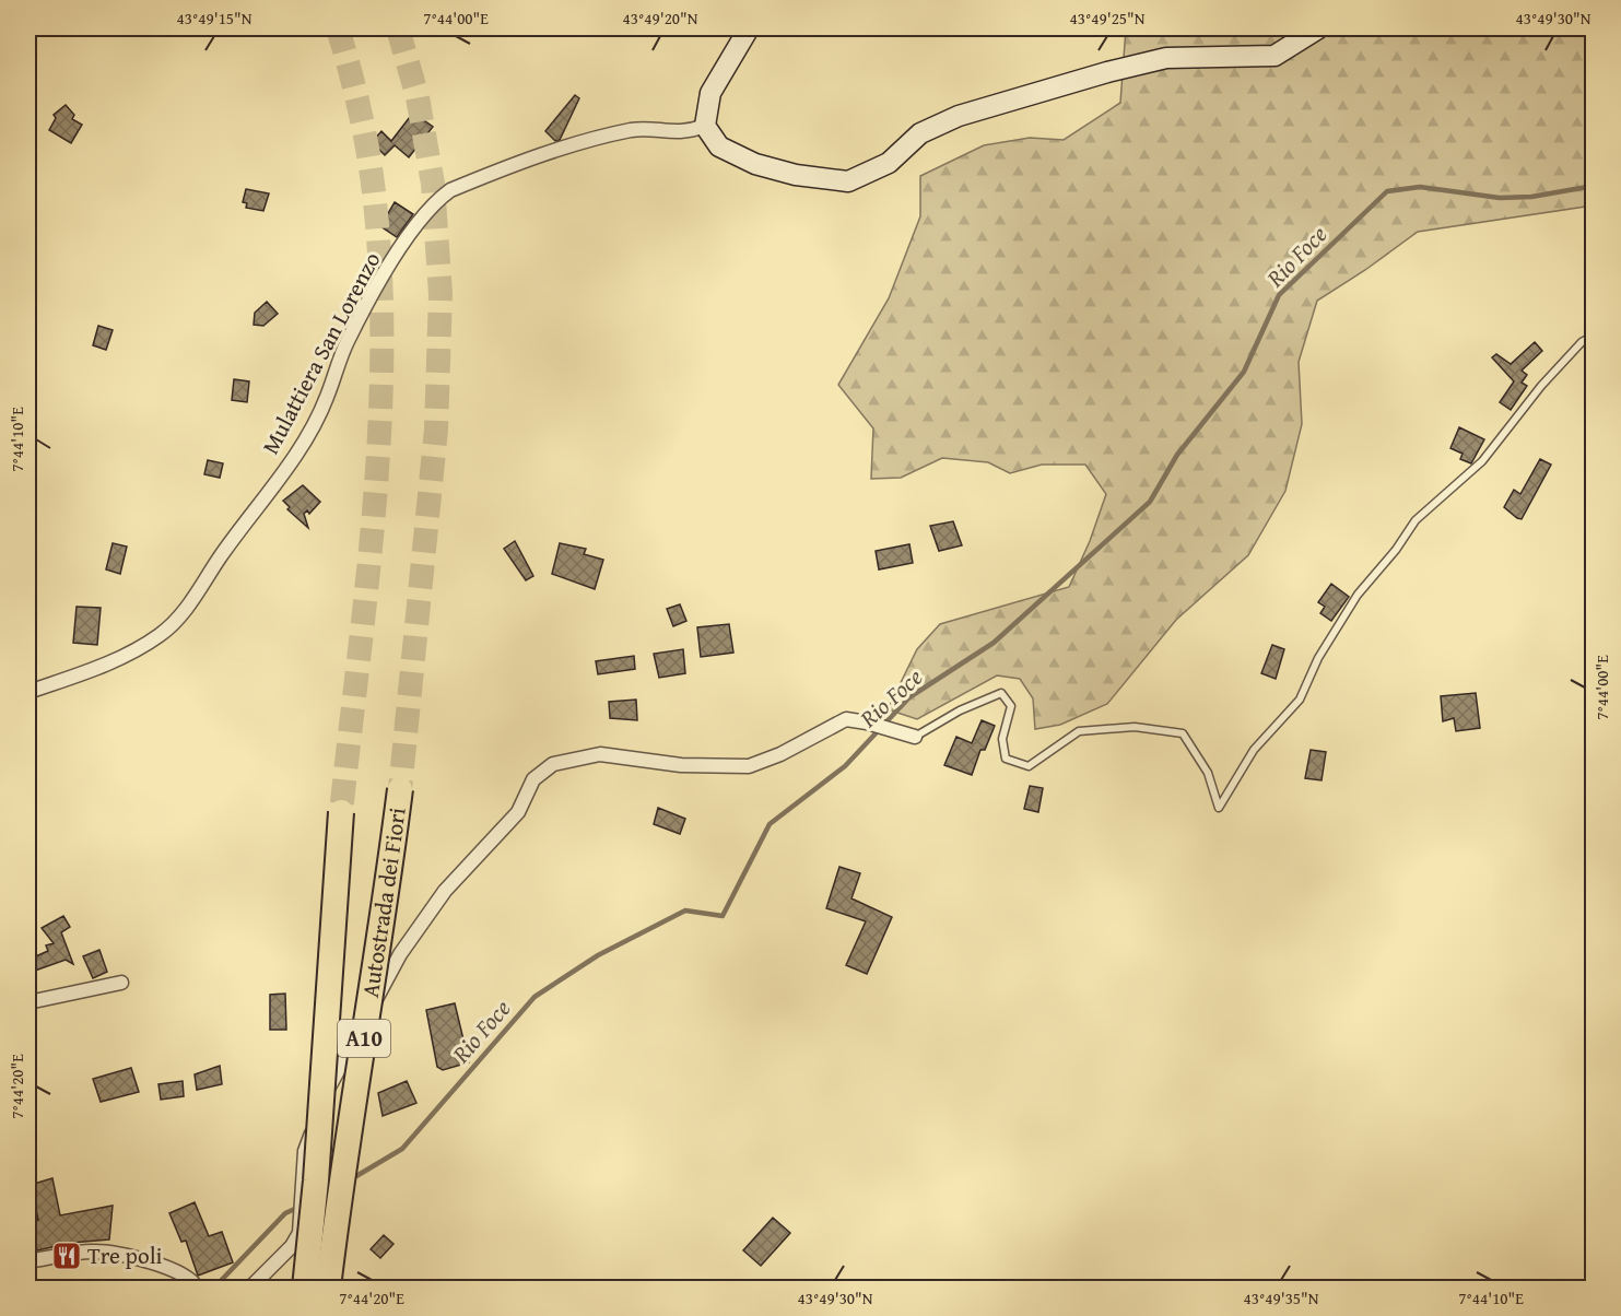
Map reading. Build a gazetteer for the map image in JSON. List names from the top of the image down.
{
  "streets": {
    "highway": ["Autostrada dei Fiori", "A10"],
    "street": ["Mulattiera San Lorenzo"]
  },
  "water": ["Rio Foce"],
  "places": {
    "restaurant": ["Tre poli"]
  },
  "coordinates": [
    "43°49'15\"N",
    "7°44'00\"E",
    "43°49'20\"N",
    "43°49'25\"N",
    "43°49'30\"N",
    "7°44'10\"E",
    "7°44'20\"E",
    "43°49'35\"N"
  ]
}
